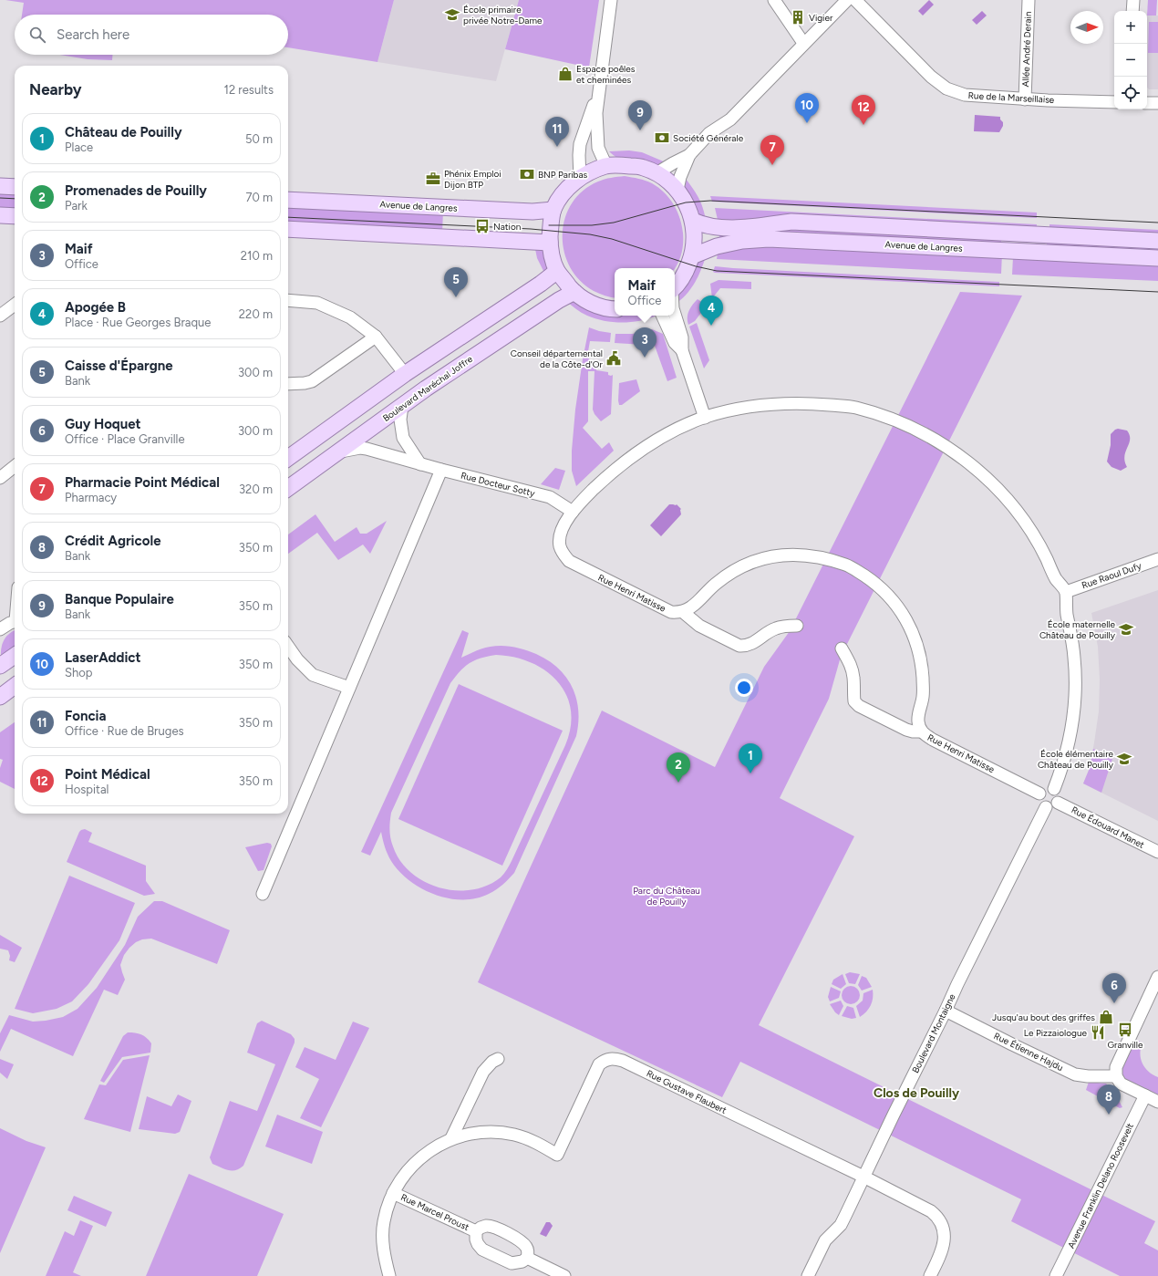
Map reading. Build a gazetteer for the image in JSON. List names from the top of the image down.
{
  "streets": {
    "main road": ["Avenue de Langres", "Boulevard Maréchal Joffre"],
    "street": [
      "Allée André Derain",
      "Rue de la Marseillaise",
      "Rue Docteur Sotty",
      "Rue Raoul Dufy",
      "Rue Henri Matisse",
      "Rue Édouard Manet",
      "Boulevard Montaigne",
      "Rue Étienne Hajdu",
      "Rue Gustave Flaubert",
      "Avenue Franklin Delano Roosevelt",
      "Rue Marcel Proust"
    ]
  },
  "crossings": [
    ["Allée André Derain", "Rue de la Marseillaise"],
    ["Boulevard Maréchal Joffre", "Rue Docteur Sotty"],
    ["Rue Docteur Sotty", "Rue Henri Matisse"],
    ["Rue Henri Matisse", "Rue Édouard Manet"],
    ["Rue Henri Matisse", "Boulevard Montaigne"],
    ["Rue Édouard Manet", "Boulevard Montaigne"],
    ["Boulevard Montaigne", "Rue Étienne Hajdu"],
    ["Boulevard Montaigne", "Rue Gustave Flaubert"]
  ],
  "districts": ["Clos de Pouilly"],
  "parks": ["Parc du Château de Pouilly"],
  "places": {
    "school or university": ["École primaire privée Notre-Dame", "École maternelle Château de Pouilly", "École élémentaire Château de Pouilly"],
    "building": ["Vigier"],
    "shop": ["Espace poêles et cheminées", "Jusqu'au bout des griffes"],
    "bank": ["Société Générale", "BNP Paribas"],
    "office": ["Phénix Emploi Dijon BTP"],
    "bus stop": ["Nation", "Granville"],
    "public building": ["Conseil départemental de la Côte-d'Or"],
    "restaurant": ["Le Pizzaiologue"]
  },
  "north": "right",
  "page": {
    "map_buttons": ["+", "−"],
    "search": "Search here",
    "heading": ["Nearby", "12 results"],
    "pins": [
      "10",
      "12",
      "9",
      "11",
      "7",
      "5",
      "4",
      "3",
      "1",
      "2",
      "6",
      "8"
    ],
    "list": [
      {
        "mark": "1",
        "name": "Château de Pouilly",
        "note": "Place",
        "value": "50 m"
      },
      {
        "mark": "2",
        "name": "Promenades de Pouilly",
        "note": "Park",
        "value": "70 m"
      },
      {
        "mark": "3",
        "name": "Maif",
        "note": "Office",
        "value": "210 m"
      },
      {
        "mark": "4",
        "name": "Apogée B",
        "note": "Place · Rue Georges Braque",
        "value": "220 m"
      },
      {
        "mark": "5",
        "name": "Caisse d'Épargne",
        "note": "Bank",
        "value": "300 m"
      },
      {
        "mark": "6",
        "name": "Guy Hoquet",
        "note": "Office · Place Granville",
        "value": "300 m"
      },
      {
        "mark": "7",
        "name": "Pharmacie Point Médical",
        "note": "Pharmacy",
        "value": "320 m"
      },
      {
        "mark": "8",
        "name": "Crédit Agricole",
        "note": "Bank",
        "value": "350 m"
      },
      {
        "mark": "9",
        "name": "Banque Populaire",
        "note": "Bank",
        "value": "350 m"
      },
      {
        "mark": "10",
        "name": "LaserAddict",
        "note": "Shop",
        "value": "350 m"
      },
      {
        "mark": "11",
        "name": "Foncia",
        "note": "Office · Rue de Bruges",
        "value": "350 m"
      },
      {
        "mark": "12",
        "name": "Point Médical",
        "note": "Hospital",
        "value": "350 m"
      }
    ],
    "popup": ["Maif", "Office"]
  }
}
